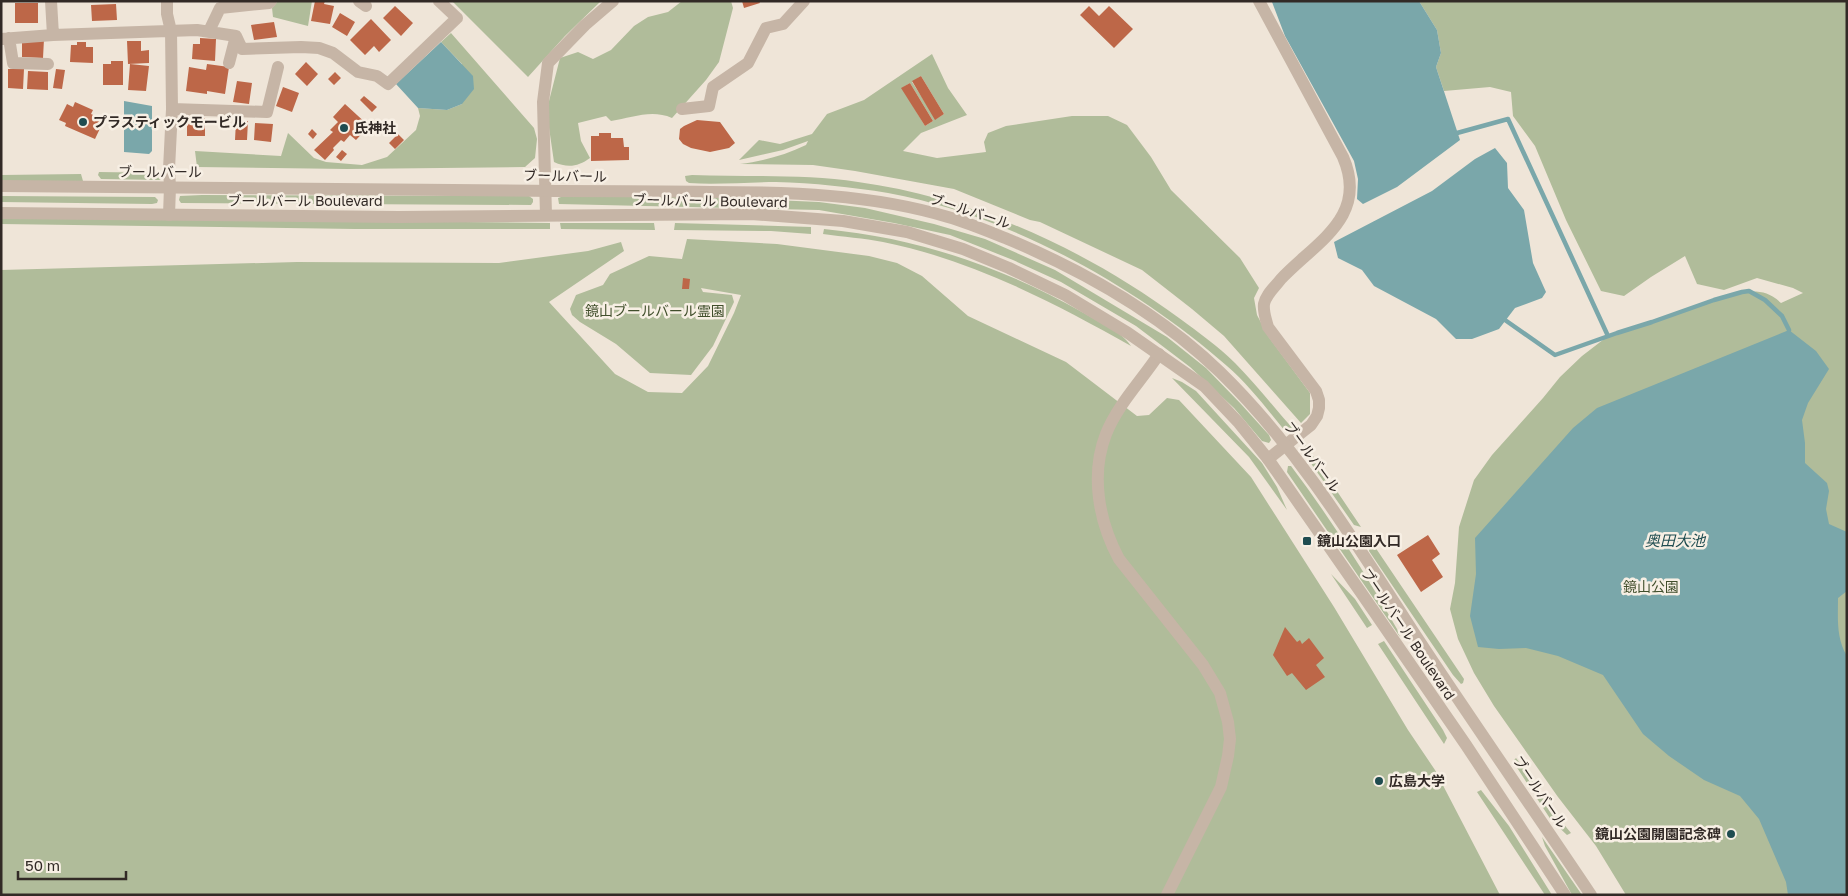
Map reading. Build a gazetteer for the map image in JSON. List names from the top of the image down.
{
  "streets": {
    "street": ["ブールバール", "ブールバール Boulevard"]
  },
  "water": ["奥田大池"],
  "parks": ["鏡山ブールバール霊園", "鏡山公園"],
  "places": {
    "other": [
      "プラスティックモービル",
      "氏神社",
      "広島大学",
      "鏡山公園開園記念碑"
    ],
    "transit": ["鏡山公園入口"]
  },
  "scale_bar": "50 m"
}
